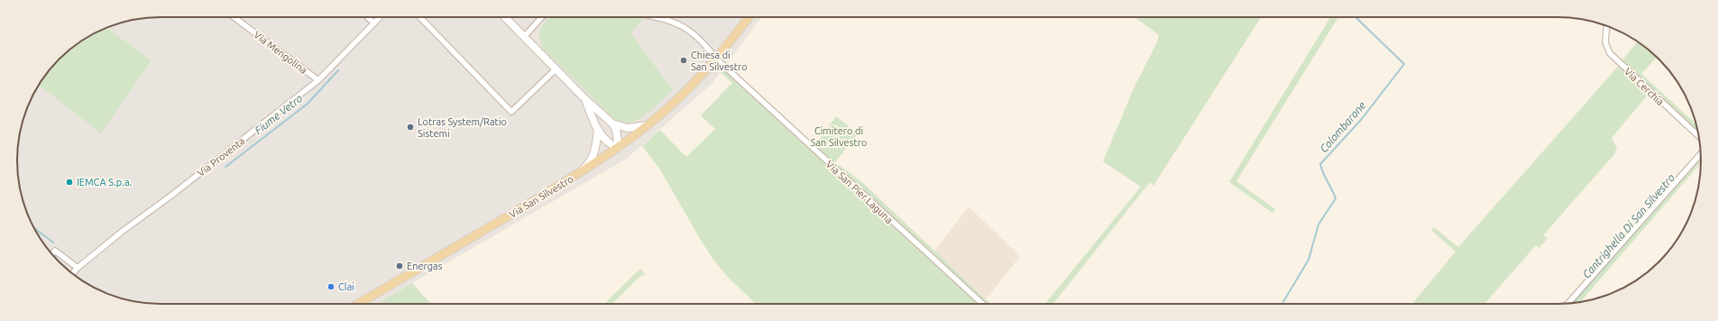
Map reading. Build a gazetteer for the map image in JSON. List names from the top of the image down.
{
  "streets": {
    "main road": ["Via San Silvestro"],
    "street": [
      "Via Mengolina",
      "Via Cerchia",
      "Via Proventa",
      "Via San Pier Laguna"
    ]
  },
  "crossings": [
    ["Via Mengolina", "Via Proventa"],
    ["Via San Pier Laguna", "Via San Silvestro"]
  ],
  "water": ["Fiume Vetro", "Colombarone", "Cantrighella Di San Silvestro"],
  "parks": ["Cimitero di San Silvestro"],
  "places": [
    "Chiesa di San Silvestro",
    "Lotras System/Ratio Sistemi",
    "IEMCA S.p.a.",
    "Energas",
    "Clai"
  ]
}
